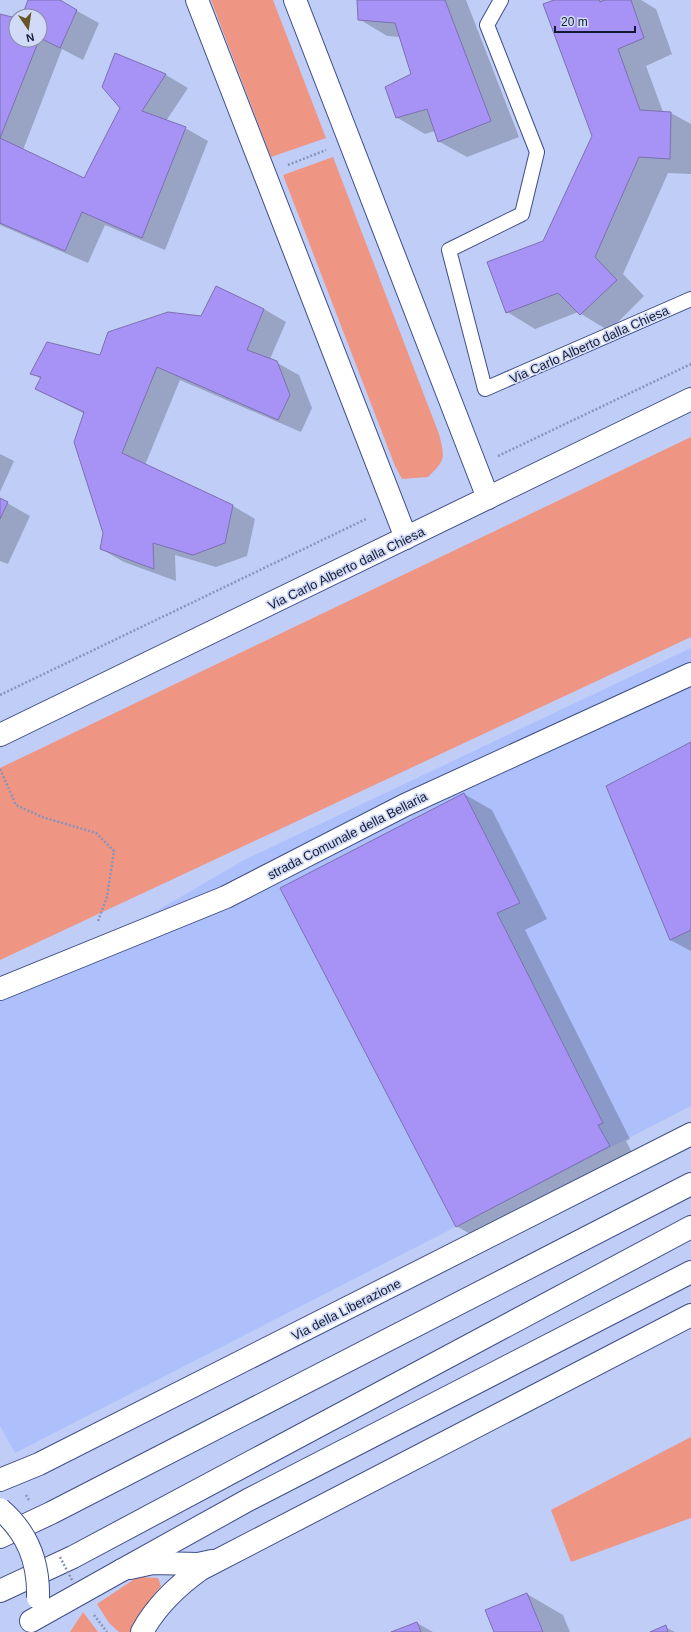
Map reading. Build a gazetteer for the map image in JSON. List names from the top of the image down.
{
  "streets": {
    "main road": ["Via Carlo Alberto dalla Chiesa", "strada Comunale della Bellaria", "Via della Liberazione"]
  },
  "scale_bar": "20 m",
  "north": "bottom"
}
